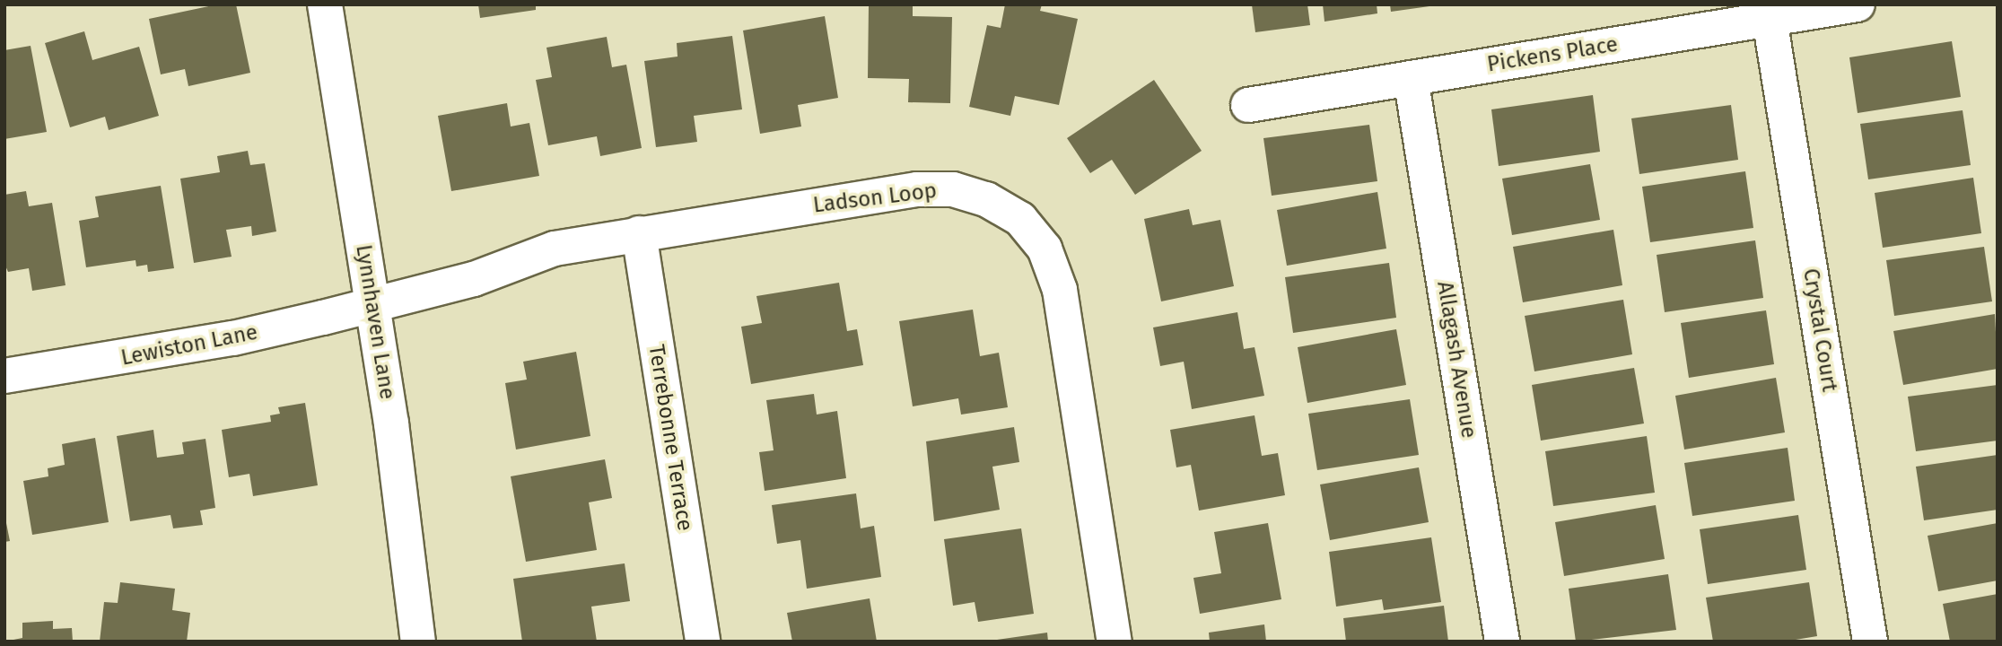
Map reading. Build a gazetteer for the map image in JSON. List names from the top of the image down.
{
  "streets": {
    "street": [
      "Pickens Place",
      "Ladson Loop",
      "Lynnhaven Lane",
      "Crystal Court",
      "Lewiston Lane",
      "Allagash Avenue",
      "Terrebonne Terrace"
    ]
  },
  "crossings": [
    ["Pickens Place", "Crystal Court"],
    ["Pickens Place", "Allagash Avenue"],
    ["Ladson Loop", "Lynnhaven Lane"],
    ["Ladson Loop", "Lewiston Lane"],
    ["Ladson Loop", "Terrebonne Terrace"],
    ["Lynnhaven Lane", "Lewiston Lane"]
  ]
}
